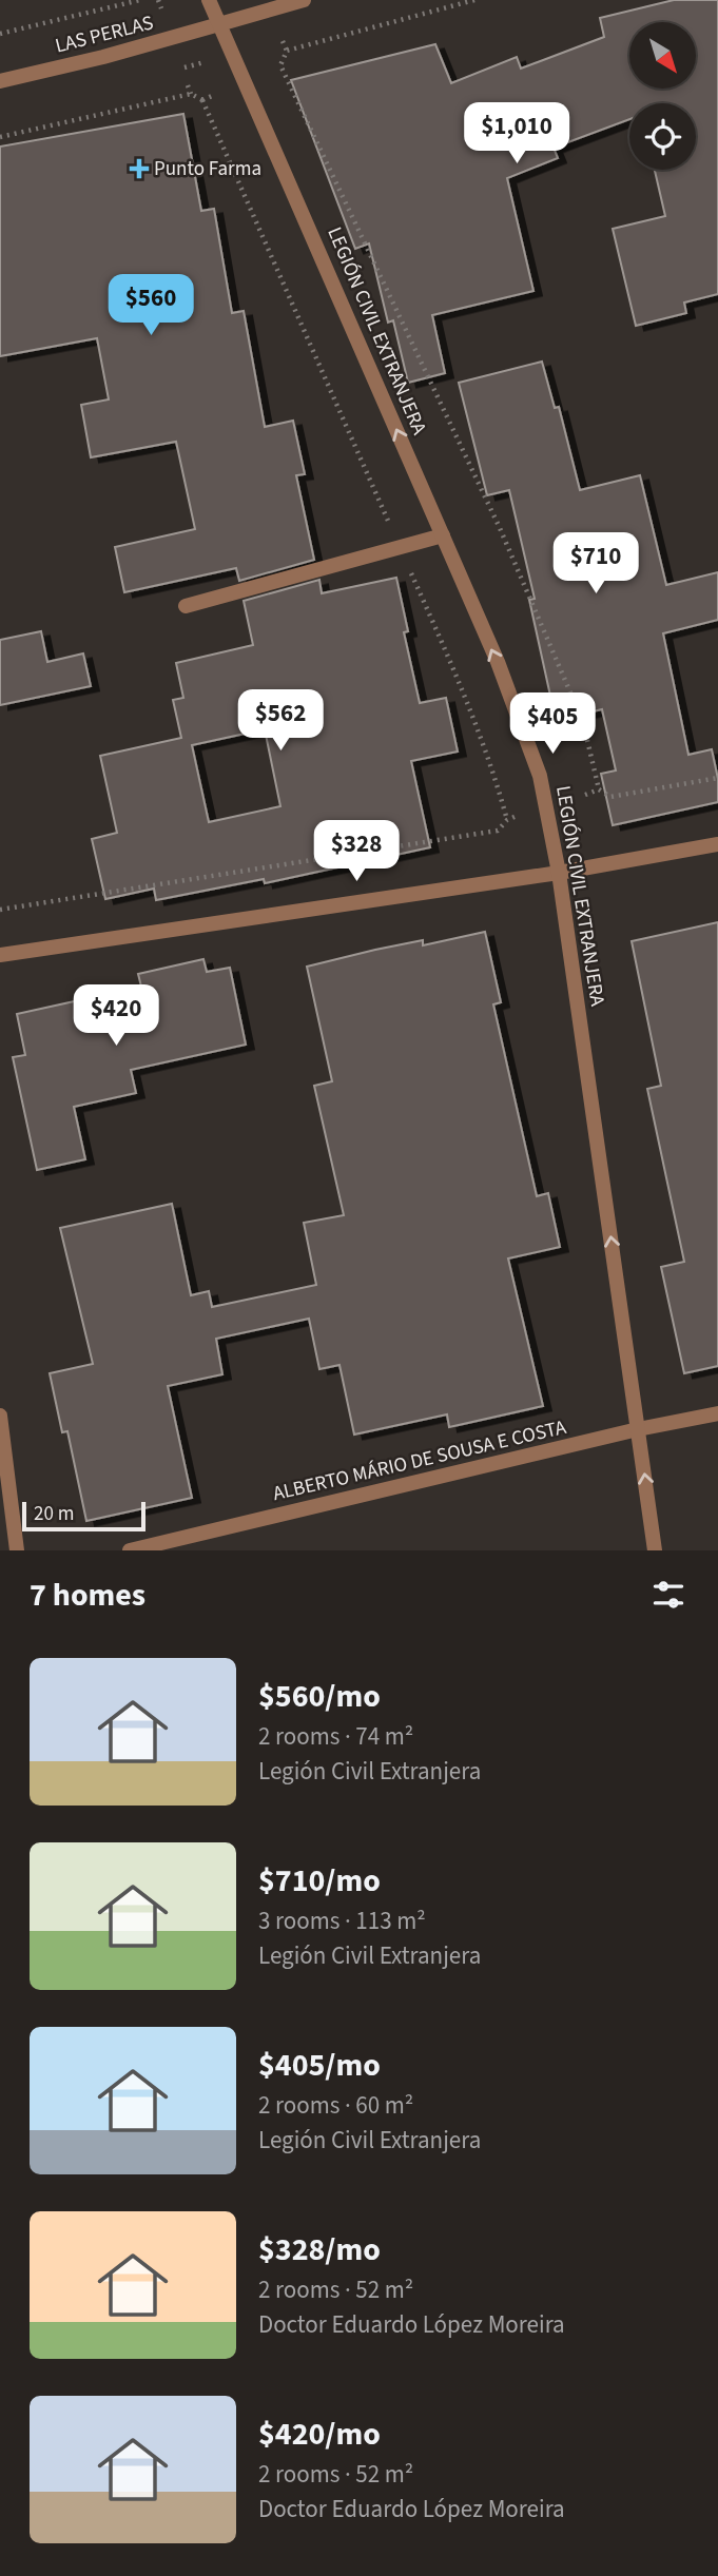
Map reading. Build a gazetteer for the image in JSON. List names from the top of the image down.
{
  "streets": {
    "street": ["LAS PERLAS", "LEGIÓN CIVIL EXTRANJERA", "ALBERTO MÁRIO DE SOUSA E COSTA"]
  },
  "crossings": [
    ["LAS PERLAS", "LEGIÓN CIVIL EXTRANJERA"],
    ["LEGIÓN CIVIL EXTRANJERA", "ALBERTO MÁRIO DE SOUSA E COSTA"]
  ],
  "one_way": ["LEGIÓN CIVIL EXTRANJERA"],
  "places": {
    "health": ["Punto Farma"]
  },
  "scale_bar": "20 m",
  "north": "bottom right",
  "page": {
    "price": [
      "$1,010",
      "$560",
      "$710",
      "$562",
      "$405",
      "$328",
      "$420"
    ],
    "scale": "20 m",
    "heading": "7 homes",
    "list": [
      {
        "name": "$560/mo",
        "note": "2 rooms · 74 m² · Legión Civil Extranjera"
      },
      {
        "name": "$710/mo",
        "note": "3 rooms · 113 m² · Legión Civil Extranjera"
      },
      {
        "name": "$405/mo",
        "note": "2 rooms · 60 m² · Legión Civil Extranjera"
      },
      {
        "name": "$328/mo",
        "note": "2 rooms · 52 m² · Doctor Eduardo López Moreira"
      },
      {
        "name": "$420/mo",
        "note": "2 rooms · 52 m² · Doctor Eduardo López Moreira"
      }
    ]
  }
}
